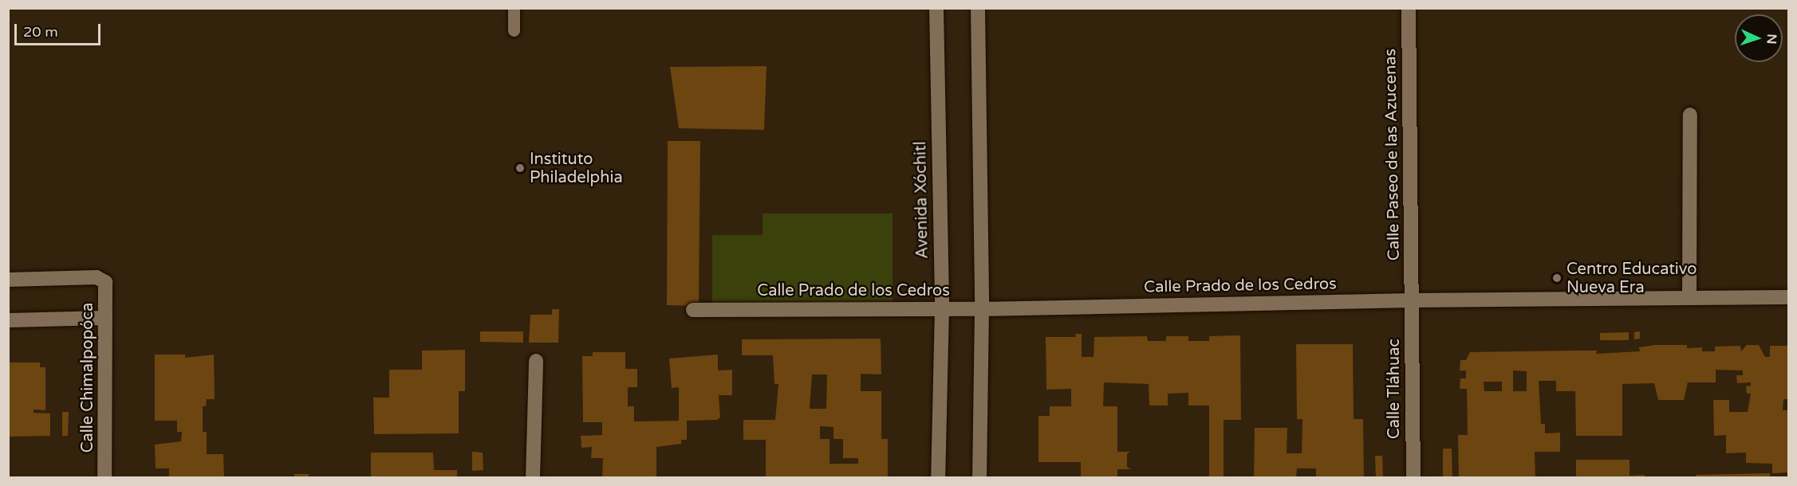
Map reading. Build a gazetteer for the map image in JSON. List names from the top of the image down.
{
  "streets": {
    "street": [
      "Calle Paseo de las Azucenas",
      "Avenida Xóchitl",
      "Calle Prado de los Cedros",
      "Calle Chimalpopóca",
      "Calle Tláhuac"
    ]
  },
  "crossings": [
    ["Calle Paseo de las Azucenas", "Calle Prado de los Cedros"],
    ["Calle Paseo de las Azucenas", "Calle Tláhuac"],
    ["Avenida Xóchitl", "Calle Prado de los Cedros"],
    ["Calle Prado de los Cedros", "Calle Tláhuac"]
  ],
  "places": ["Instituto Philadelphia", "Centro Educativo Nueva Era"],
  "scale_bar": "20 m",
  "north": "right"
}
